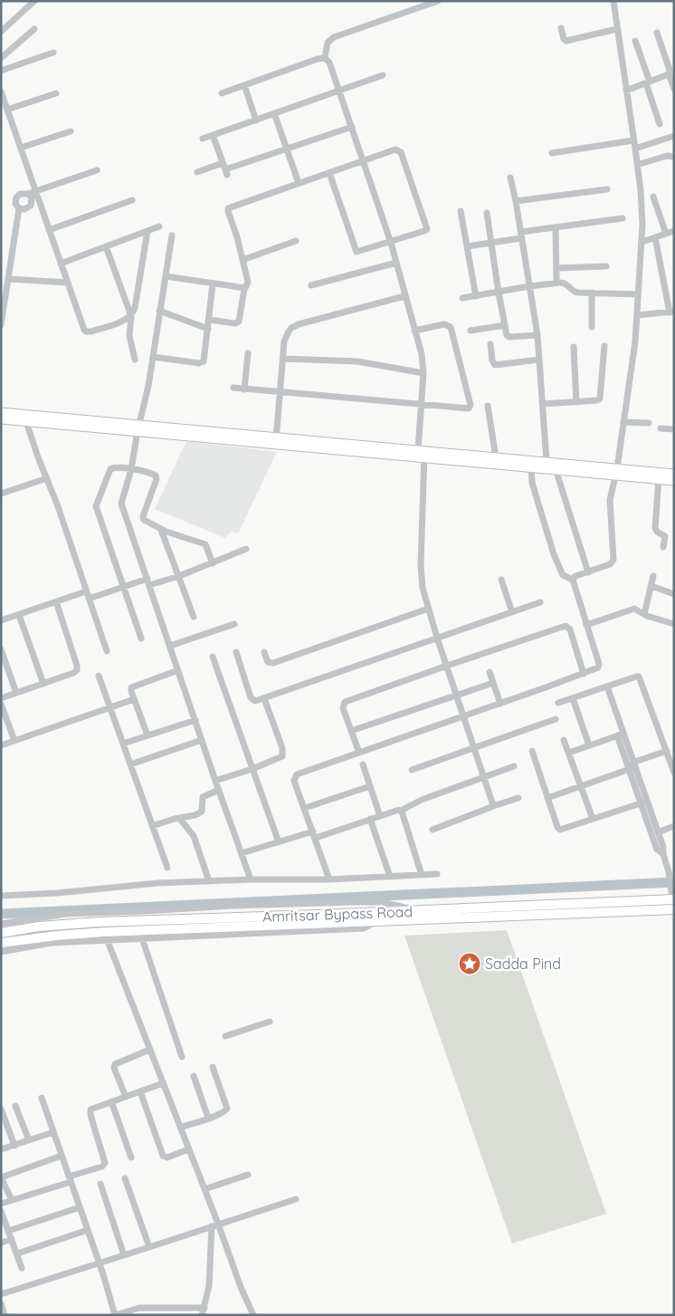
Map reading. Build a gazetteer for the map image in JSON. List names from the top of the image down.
{
  "streets": {
    "highway": ["Amritsar Bypass Road"]
  },
  "places": {
    "place": ["Sadda Pind"]
  }
}
